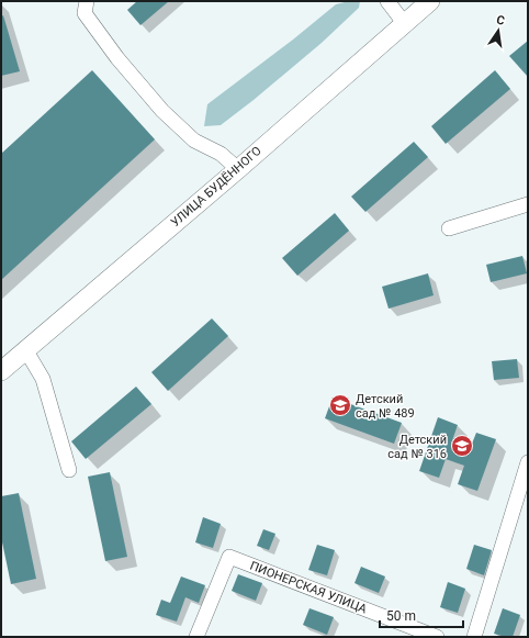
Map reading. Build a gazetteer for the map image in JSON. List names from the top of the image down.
{
  "streets": {
    "main road": ["УЛИЦА БУДЁННОГО"],
    "street": ["ПИОНЕРСКАЯ УЛИЦА"]
  },
  "places": {
    "school or university": ["Детский сад № 489", "Детский сад № 316"]
  },
  "scale_bar": "50 m",
  "north": "top"
}
